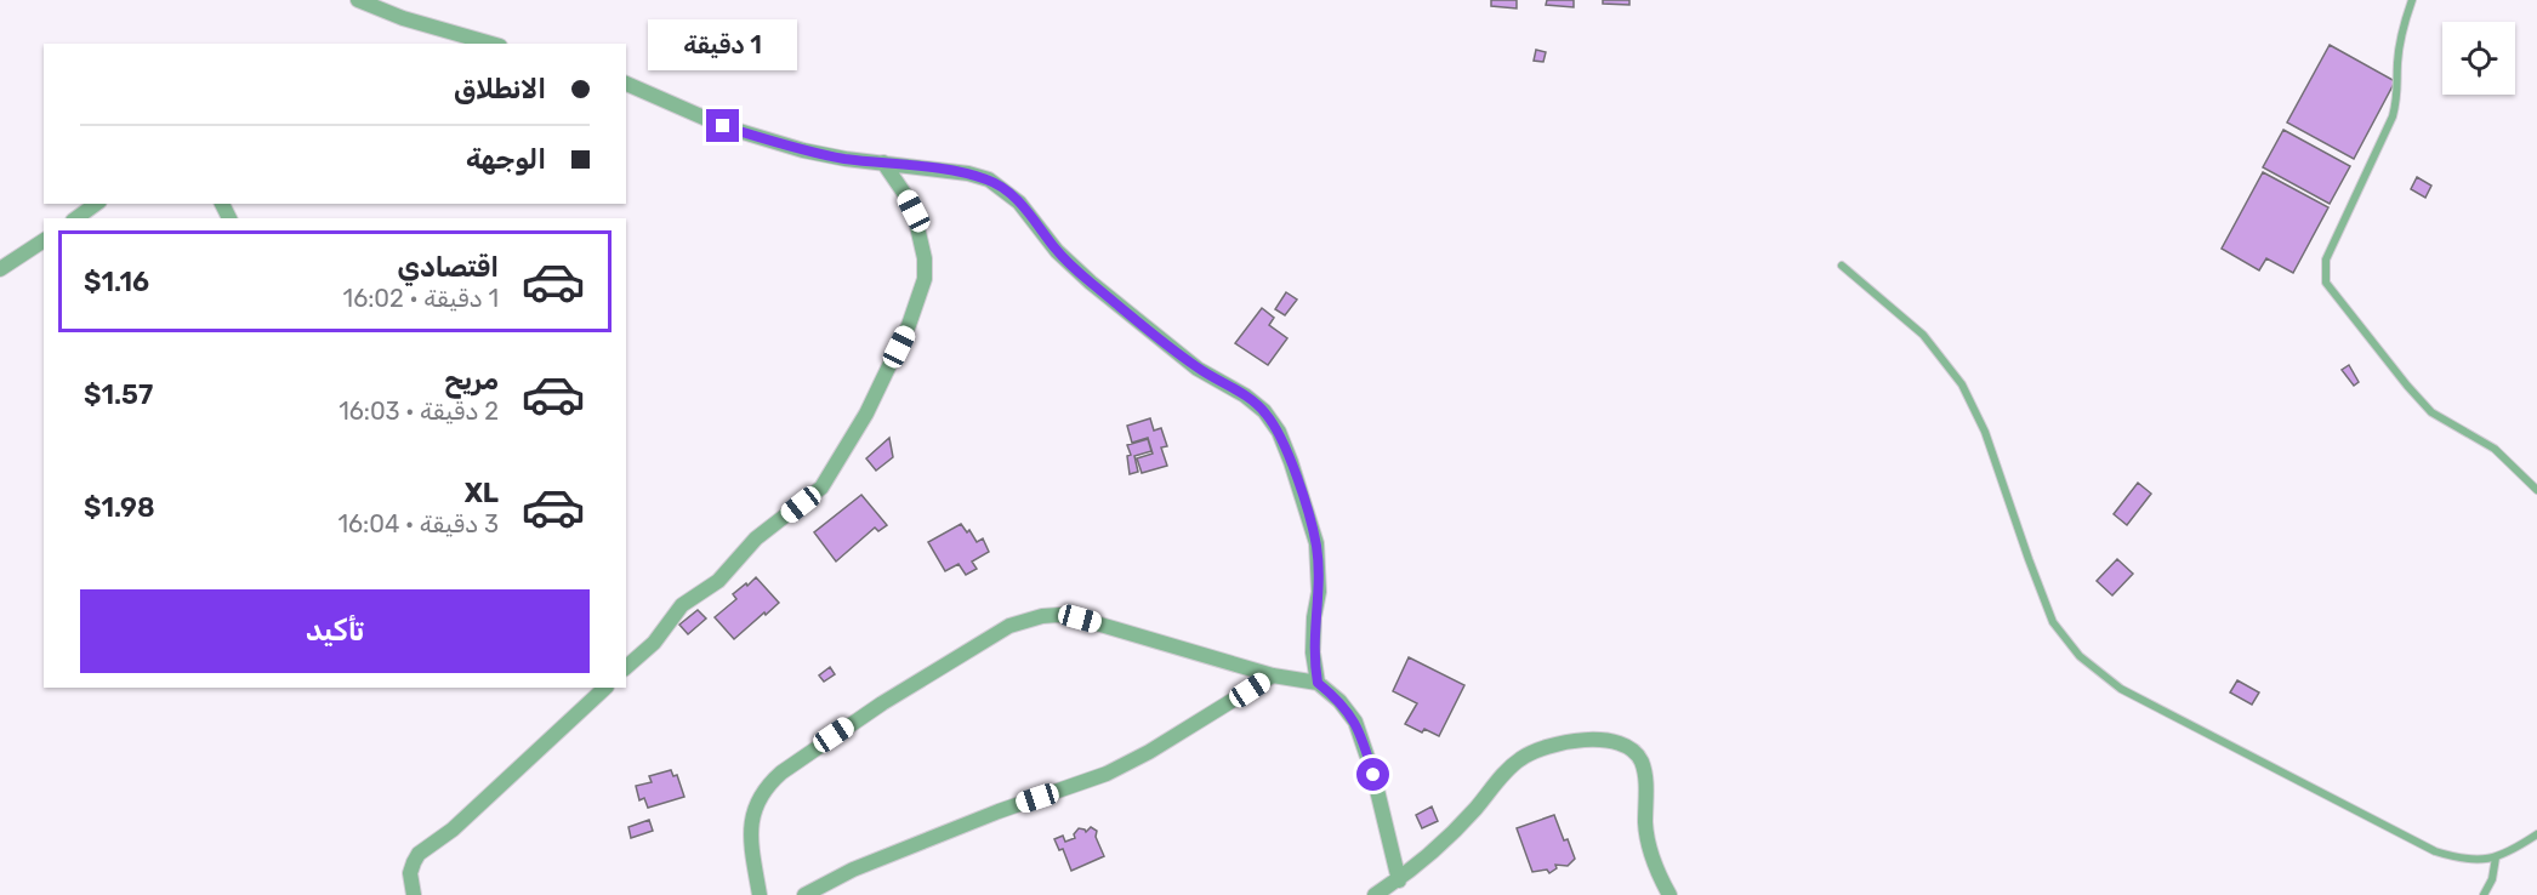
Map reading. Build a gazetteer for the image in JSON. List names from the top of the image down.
{
  "page": {
    "bubble": "1 دقيقة",
    "banner": ["الانطلاق", "الوجهة"],
    "list": [
      {
        "name": "اقتصادي",
        "note": "1 دقيقة · 16:02",
        "value": "$1.16"
      },
      {
        "name": "مريح",
        "note": "2 دقيقة · 16:03",
        "value": "$1.57"
      },
      {
        "name": "XL",
        "note": "3 دقيقة · 16:04",
        "value": "$1.98"
      }
    ],
    "buttons": "تأكيد"
  }
}
